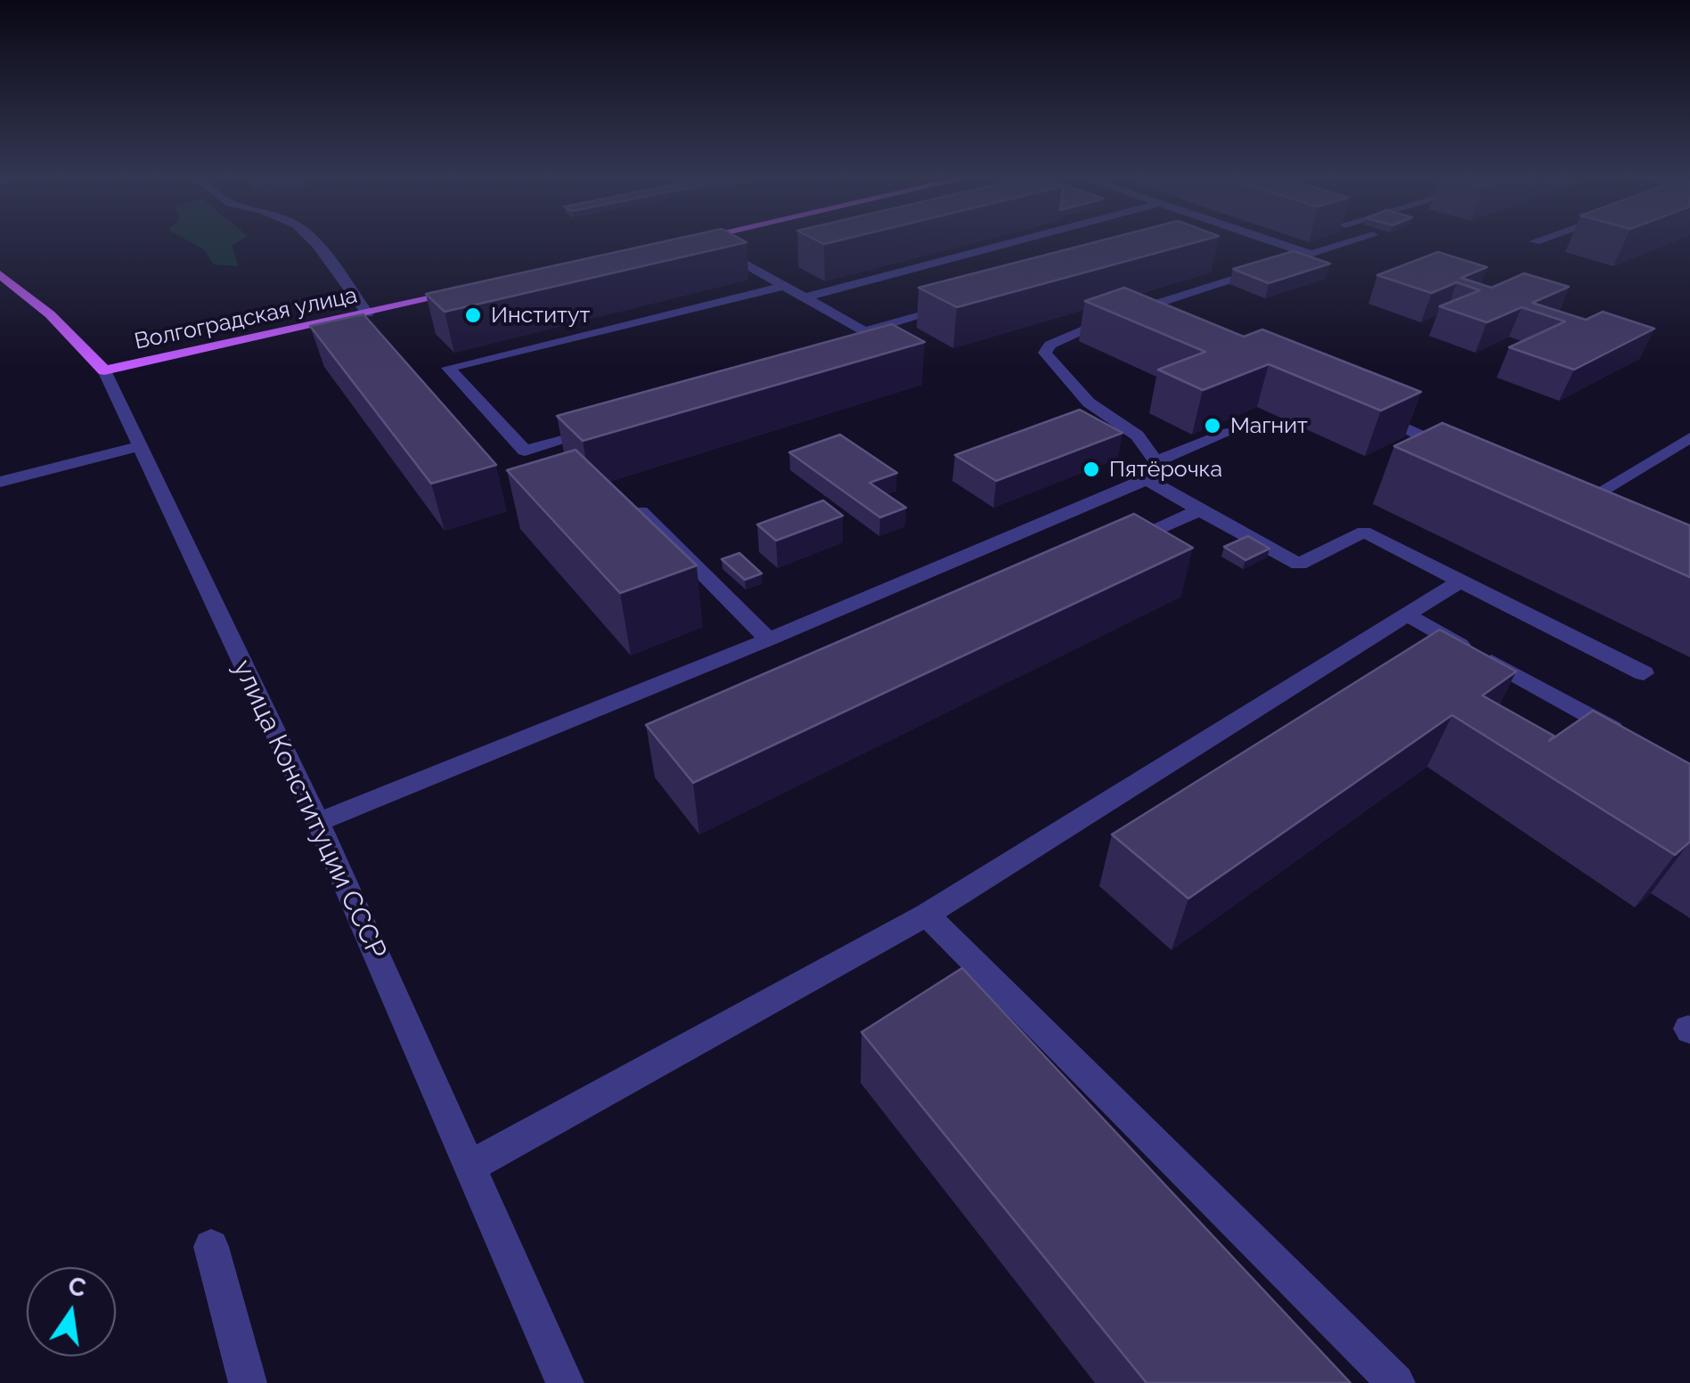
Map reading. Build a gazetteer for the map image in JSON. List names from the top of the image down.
{
  "streets": {
    "main road": ["Волгоградская улица", "улица Конституции СССР"]
  },
  "crossings": [
    ["Волгоградская улица", "улица Конституции СССР"]
  ],
  "places": ["Институт", "Магнит", "Пятёрочка"],
  "north": "top"
}
